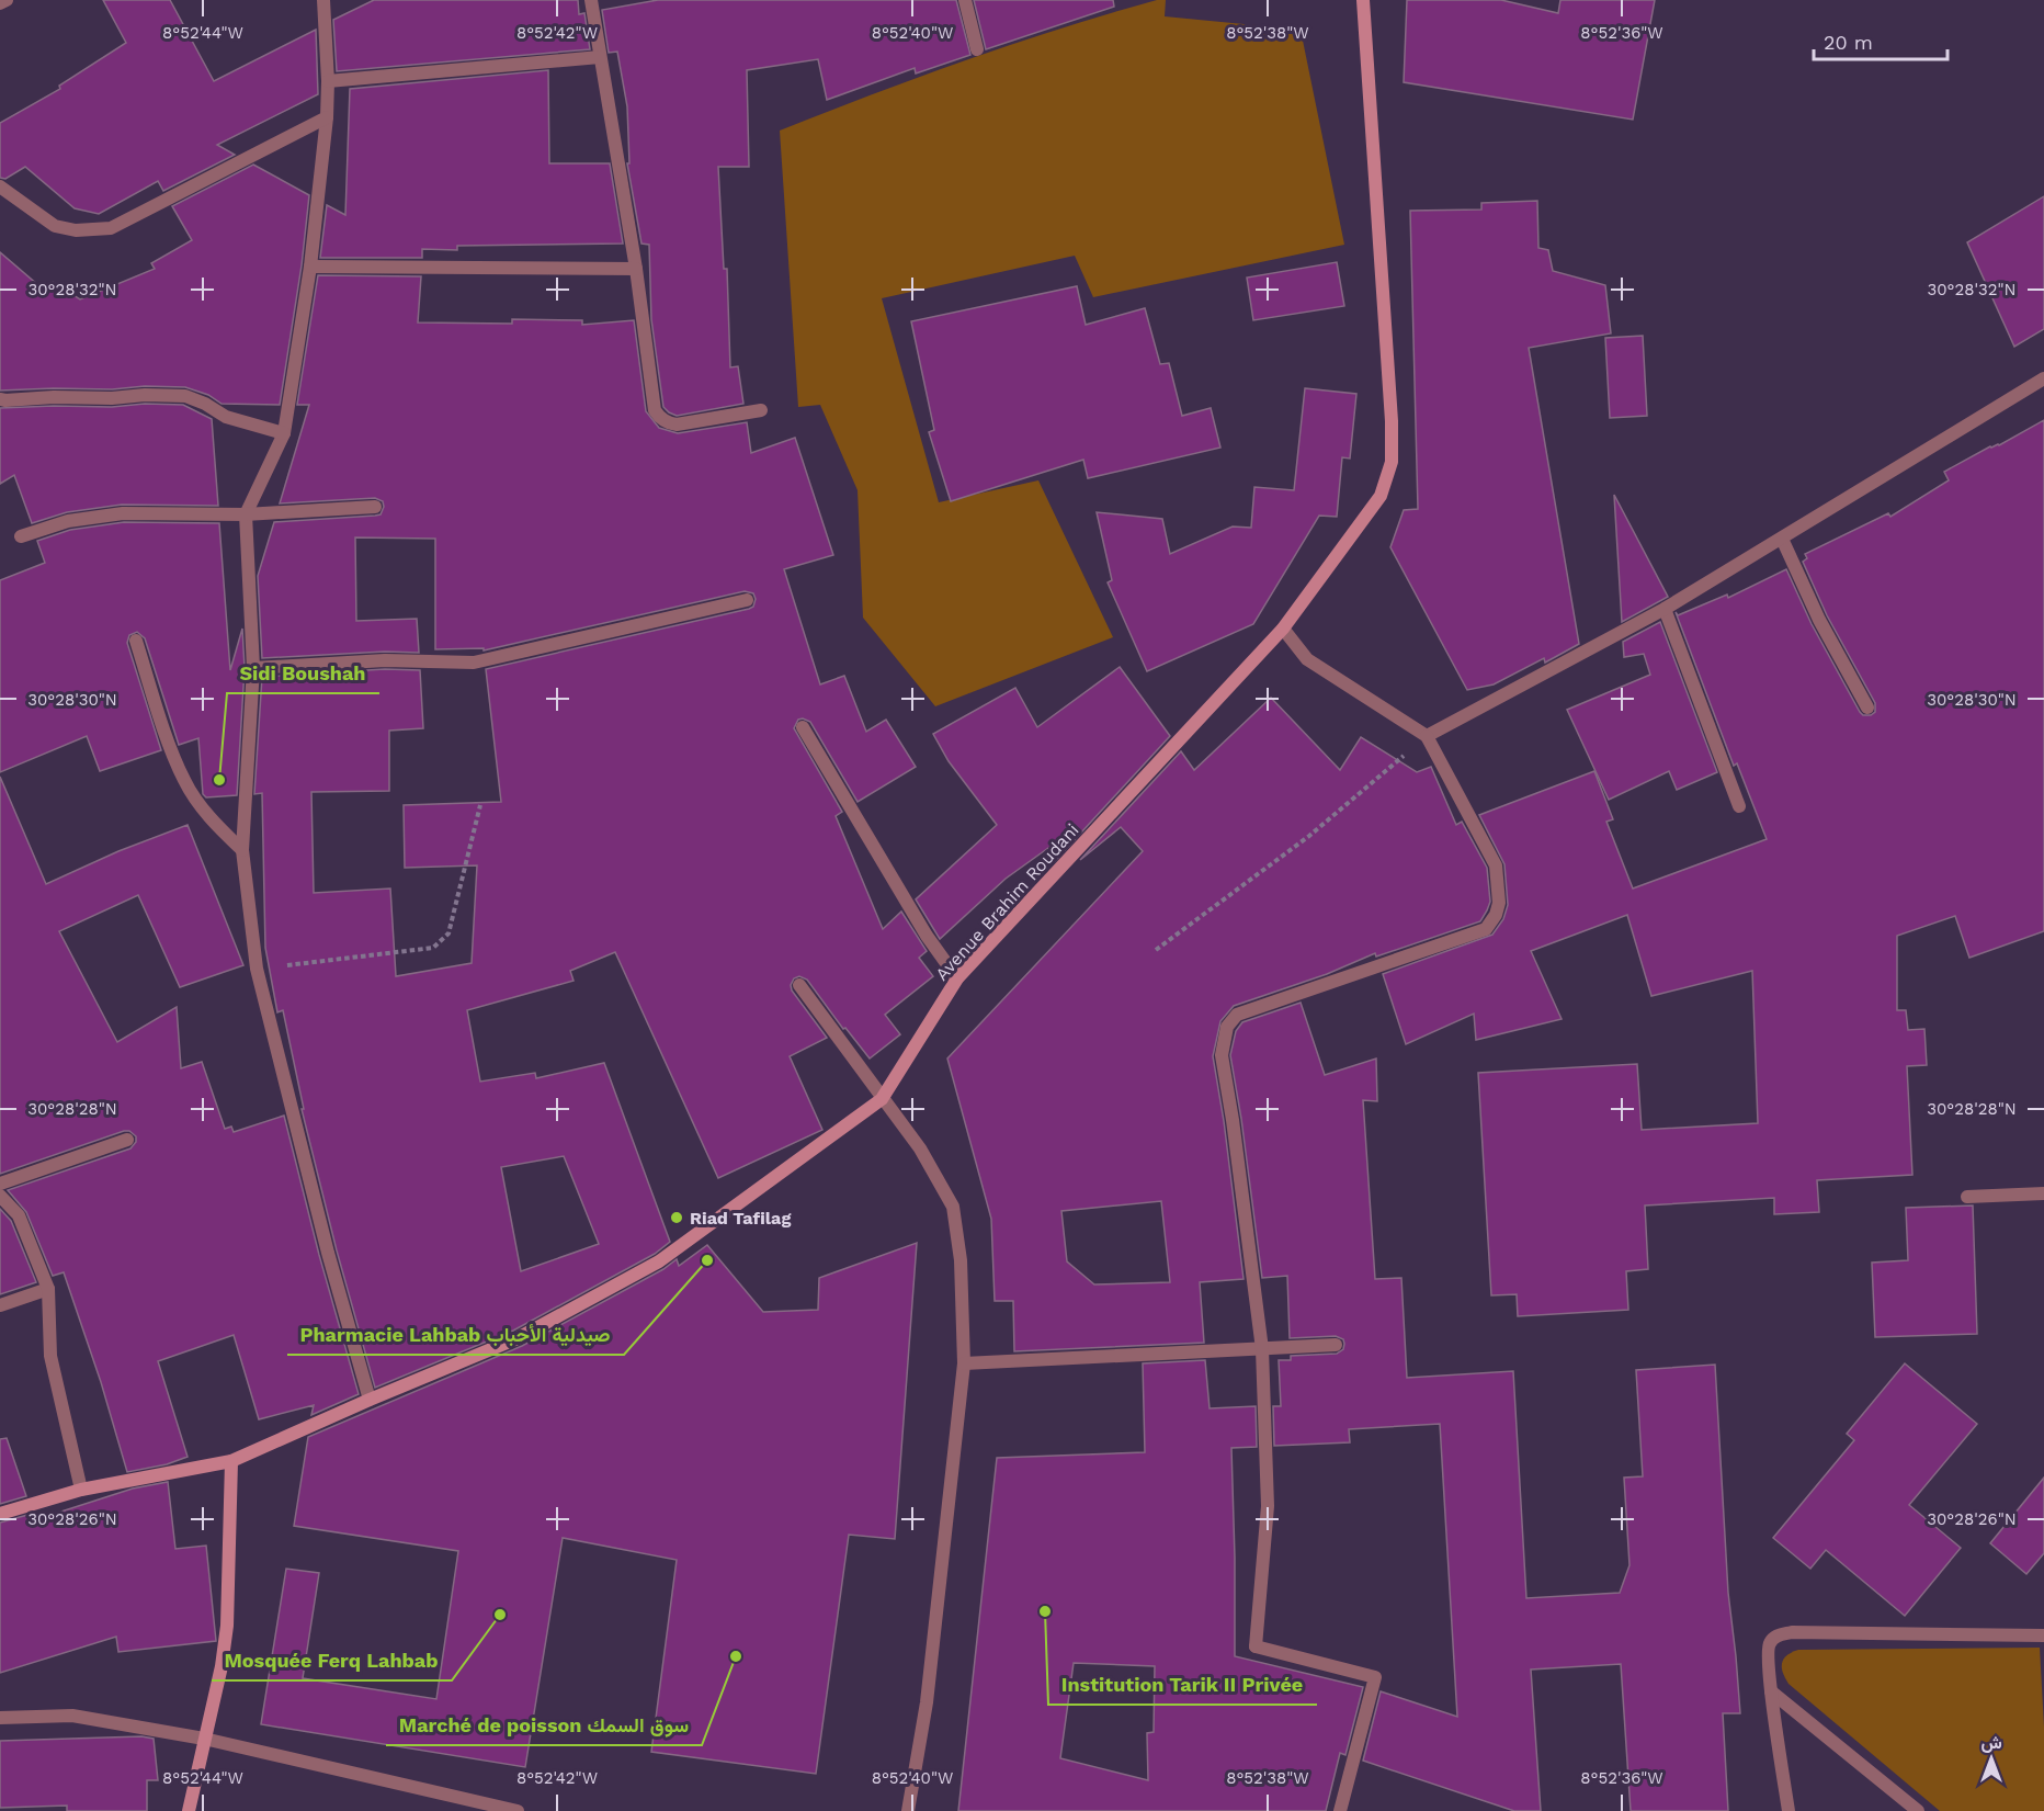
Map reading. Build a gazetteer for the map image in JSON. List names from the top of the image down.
{
  "streets": {
    "street": ["Avenue Brahim Roudani"]
  },
  "places": [
    "Sidi Boushah",
    "Riad Tafilag",
    "Pharmacie Lahbab صيدلية الأحباب",
    "Institution Tarik II Privée",
    "Mosquée Ferq Lahbab",
    "Marché de poisson سوق السمك"
  ],
  "scale_bar": "20 m",
  "north": "top",
  "coordinates": [
    "8°52'44\"W",
    "8°52'42\"W",
    "8°52'40\"W",
    "8°52'38\"W",
    "8°52'36\"W",
    "30°28'32\"N",
    "30°28'30\"N",
    "30°28'28\"N",
    "30°28'26\"N"
  ]
}
